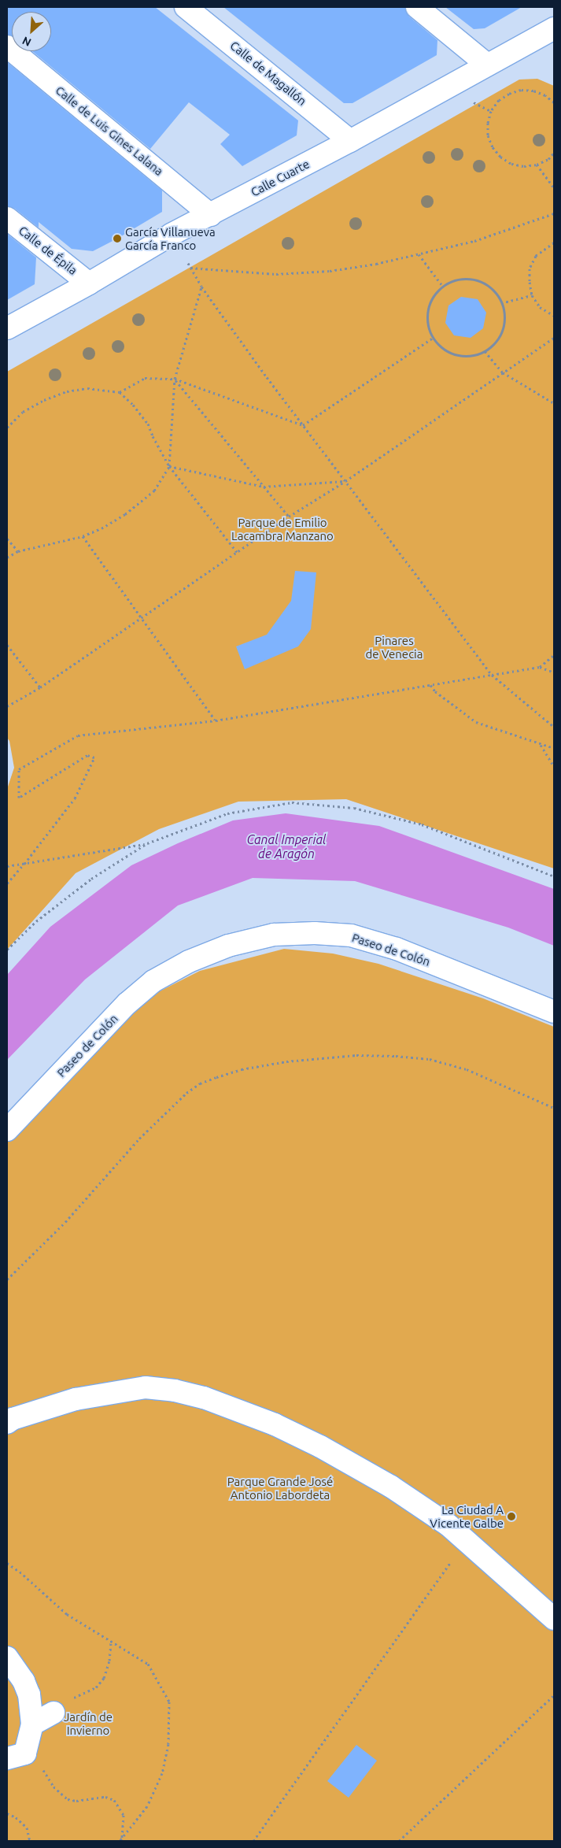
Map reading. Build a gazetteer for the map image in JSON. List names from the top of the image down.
{
  "streets": {
    "street": [
      "Calle de Magallón",
      "Calle de Luis Gines Lalana",
      "Calle Cuarte",
      "Calle de Épila",
      "Paseo de Colón"
    ]
  },
  "crossings": [
    ["Calle de Magallón", "Calle Cuarte"],
    ["Calle de Luis Gines Lalana", "Calle Cuarte"],
    ["Calle Cuarte", "Calle de Épila"]
  ],
  "water": ["Canal Imperial de Aragón"],
  "parks": [
    "Parque de Emilio Lacambra Manzano",
    "Pinares de Venecia",
    "Parque Grande José Antonio Labordeta",
    "Jardín de Invierno"
  ],
  "places": ["García Villanueva García Franco", "La Ciudad A Vicente Galbe"],
  "north": "bottom left"
}
